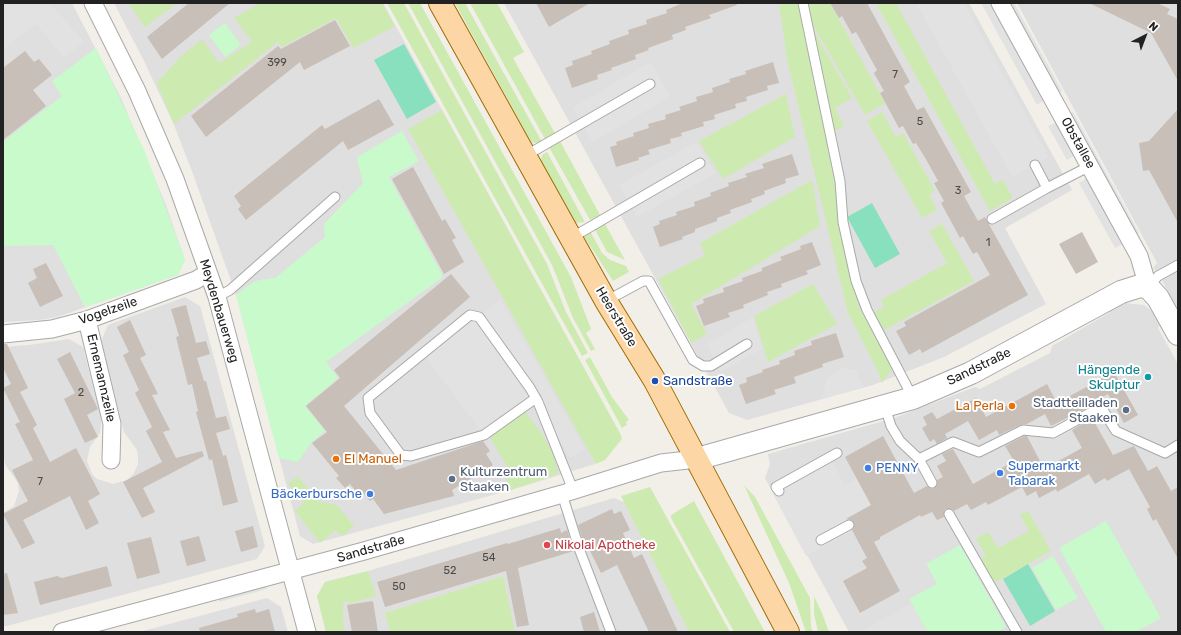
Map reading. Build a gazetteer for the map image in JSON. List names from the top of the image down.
{
  "streets": {
    "main road": ["Heerstraße"],
    "street": [
      "Obstallee",
      "Vogelzeile",
      "Meydenbauerweg",
      "Sandstraße",
      "Ernemannzeile"
    ]
  },
  "crossings": [
    ["Obstallee", "Sandstraße"],
    ["Vogelzeile", "Meydenbauerweg"],
    ["Vogelzeile", "Ernemannzeile"],
    ["Meydenbauerweg", "Sandstraße"],
    ["Heerstraße", "Sandstraße"]
  ],
  "places": [
    "Hängende Skulptur",
    "Sandstraße",
    "La Perla",
    "Stadtteilladen Staaken",
    "El Manuel",
    "PENNY",
    "Supermarkt Tabarak",
    "Kulturzentrum Staaken",
    "Bäckerbursche",
    "Nikolai Apotheke"
  ],
  "house_numbers": [
    "399",
    "7",
    "5",
    "3",
    "1",
    "2",
    "7",
    "54",
    "52",
    "50"
  ],
  "north": "top right"
}
